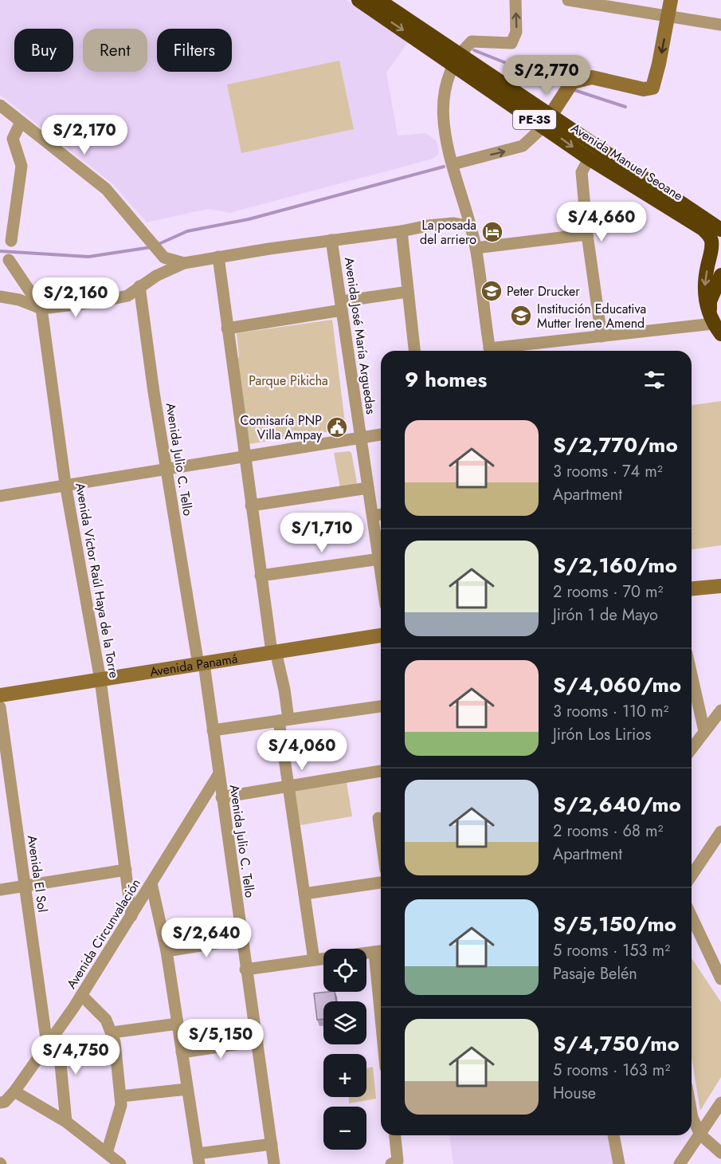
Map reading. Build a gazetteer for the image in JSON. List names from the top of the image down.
{
  "streets": {
    "highway": ["PE-3S", "Avenida Manuel Seoane"],
    "street": [
      "Avenida José María Arguedas",
      "Avenida Julio C. Tello",
      "Avenida Víctor Raúl Haya de la Torre",
      "Avenida Panamá",
      "Avenida El Sol",
      "Avenida Circunvalación"
    ]
  },
  "crossings": [
    ["PE-3S", "Avenida Manuel Seoane"],
    ["Avenida Julio C. Tello", "Avenida Panamá"],
    ["Avenida Julio C. Tello", "Avenida Circunvalación"],
    ["Avenida Víctor Raúl Haya de la Torre", "Avenida Panamá"],
    ["Avenida Víctor Raúl Haya de la Torre", "Avenida Circunvalación"],
    ["Avenida El Sol", "Avenida Circunvalación"]
  ],
  "parks": ["Parque Pikicha"],
  "places": {
    "hotel": ["La posada del arriero"],
    "school or university": ["Peter Drucker", "Institución Educativa Mutter Irene Amend"],
    "public building": ["Comisaría PNP Villa Ampay"]
  },
  "page": {
    "chip": ["Buy", "Rent", "Filters"],
    "price": [
      "S/2,770",
      "S/2,170",
      "S/4,660",
      "S/2,160",
      "S/1,710",
      "S/4,060",
      "S/2,640",
      "S/5,150",
      "S/4,750"
    ],
    "heading": "9 homes",
    "list": [
      {
        "name": "S/2,770/mo",
        "note": "3 rooms · 74 m² · Apartment"
      },
      {
        "name": "S/2,160/mo",
        "note": "2 rooms · 70 m² · Jirón 1 de Mayo"
      },
      {
        "name": "S/4,060/mo",
        "note": "3 rooms · 110 m² · Jirón Los Lirios"
      },
      {
        "name": "S/2,640/mo",
        "note": "2 rooms · 68 m² · Apartment"
      },
      {
        "name": "S/5,150/mo",
        "note": "5 rooms · 153 m² · Pasaje Belén"
      },
      {
        "name": "S/4,750/mo",
        "note": "5 rooms · 163 m² · House"
      }
    ],
    "map_buttons": ["+", "−"]
  }
}
